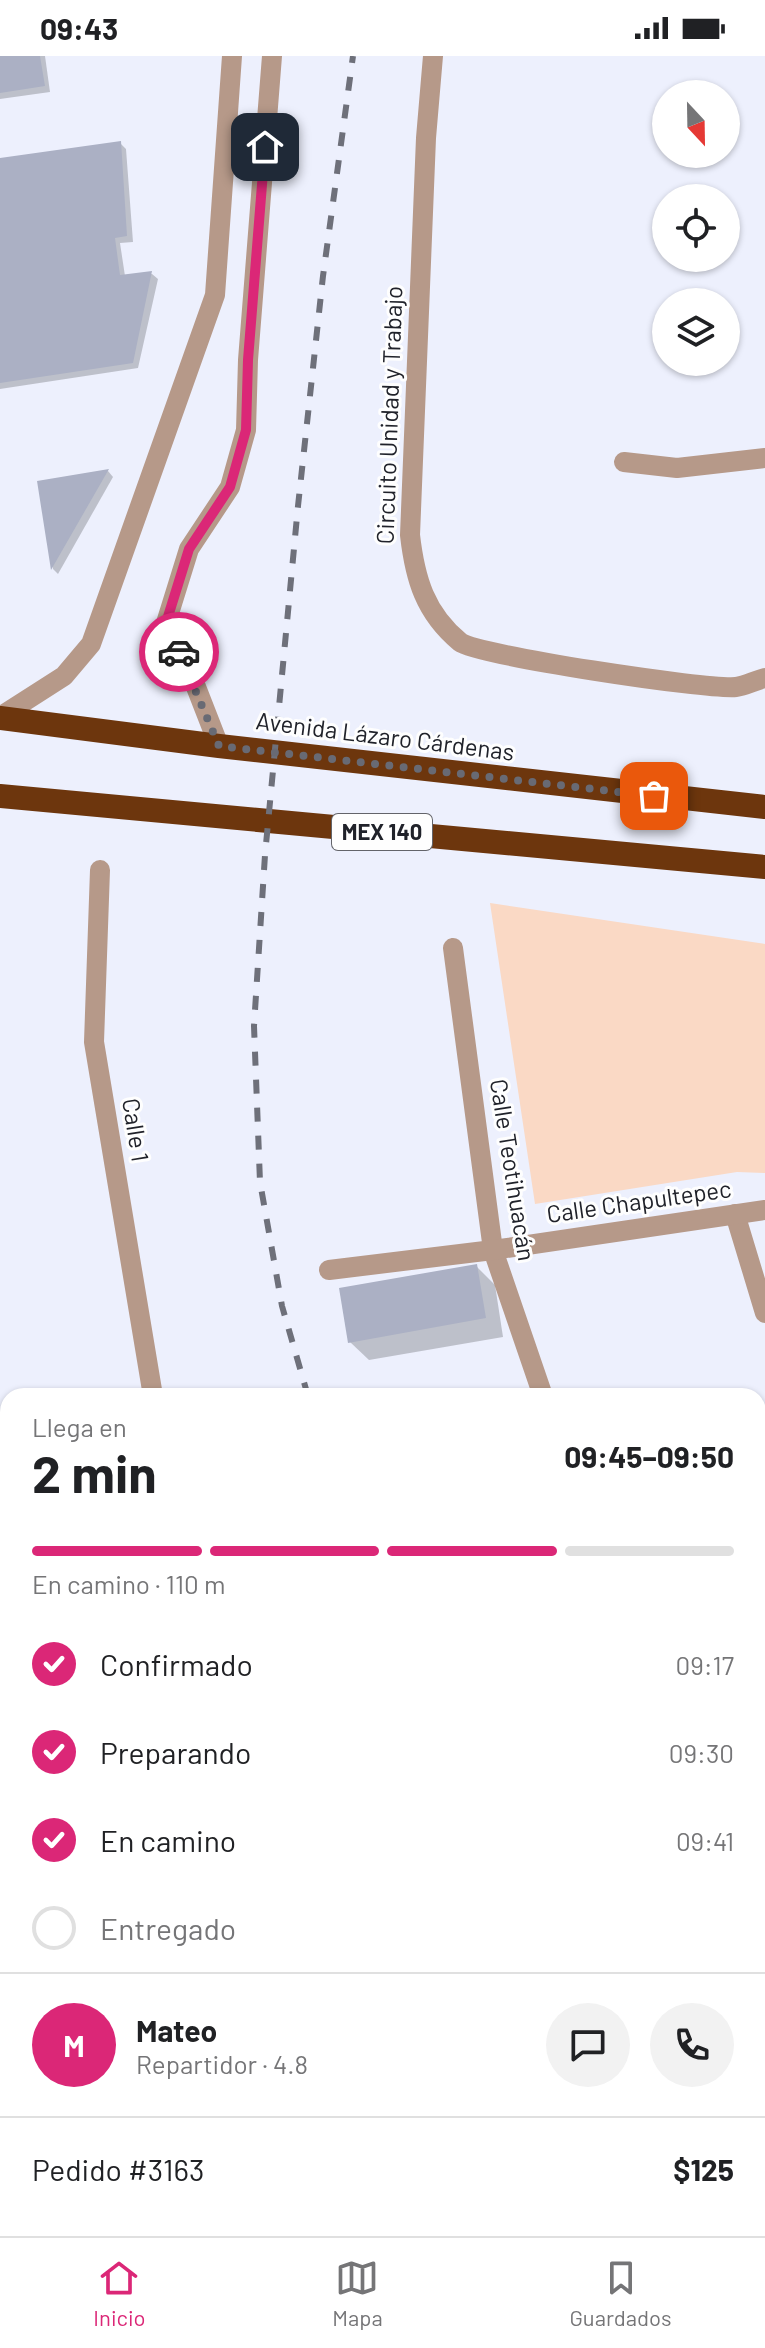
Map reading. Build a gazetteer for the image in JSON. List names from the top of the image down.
{
  "streets": {
    "highway": ["Avenida Lázaro Cárdenas", "MEX 140"],
    "street": [
      "Circuito Unidad y Trabajo",
      "Calle 1",
      "Calle Teotihuacán",
      "Calle Chapultepec"
    ]
  },
  "crossings": [
    ["Calle Teotihuacán", "Calle Chapultepec"]
  ],
  "north": "bottom",
  "page": {
    "status": "09:43",
    "heading": ["2 min", "Llega en", "09:45–09:50"],
    "panel": [
      "Mateo",
      "Repartidor · 4.8",
      "Pedido #3163",
      "$125"
    ],
    "bar": "En camino · 110 m",
    "list": [
      ["Confirmado", "09:17"],
      ["Preparando", "09:30"],
      ["En camino", "09:41"],
      "Entregado"
    ],
    "round": "M",
    "tabs": ["Inicio", "Mapa", "Guardados"]
  }
}
